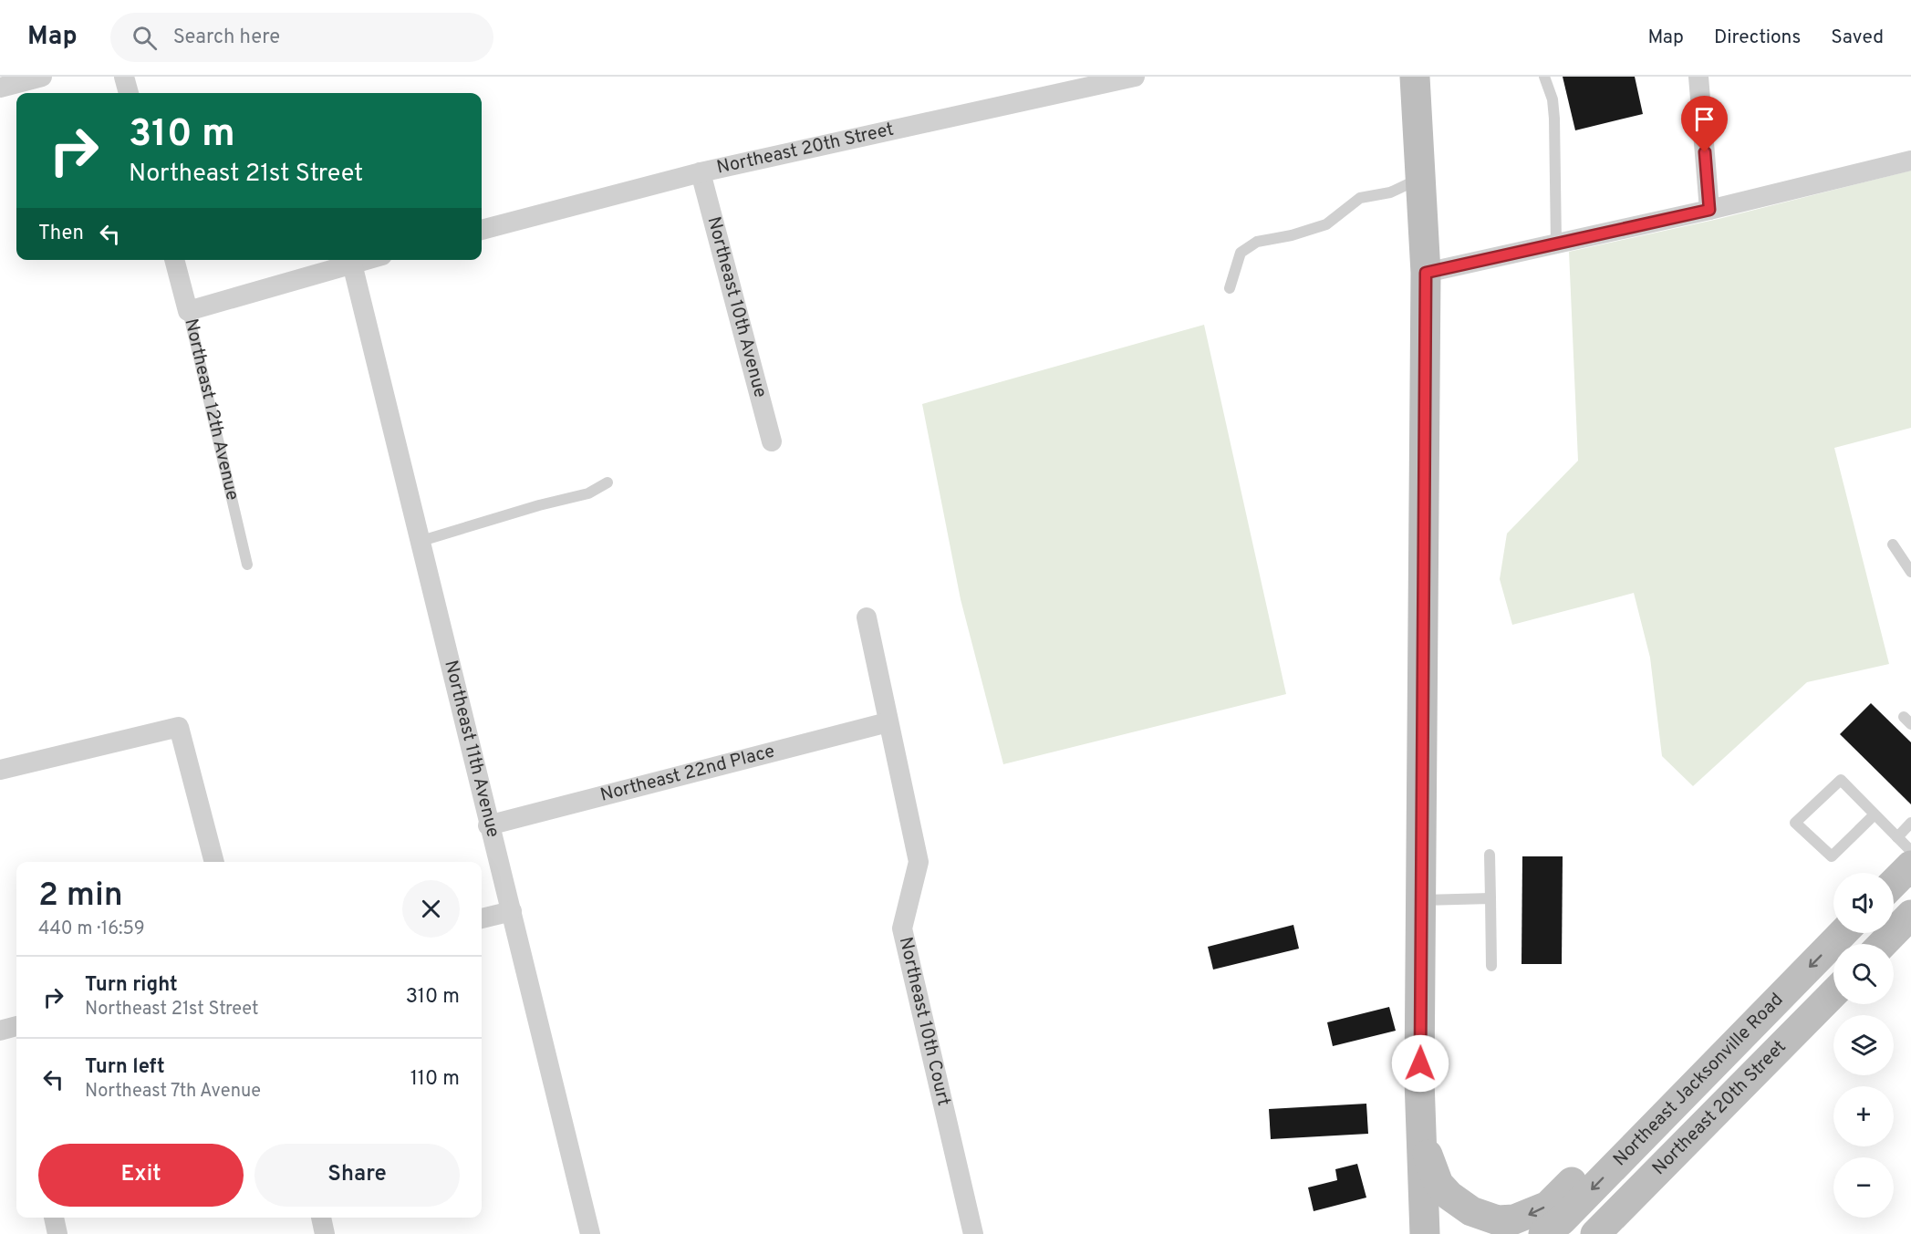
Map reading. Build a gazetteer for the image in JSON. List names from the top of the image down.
{
  "streets": {
    "main road": ["Northeast 20th Street", "Northeast Jacksonville Road"],
    "street": [
      "Northeast 10th Avenue",
      "Northeast 12th Avenue",
      "Northeast 11th Avenue",
      "Northeast 22nd Place",
      "Northeast 10th Court"
    ]
  },
  "crossings": [
    ["Northeast 20th Street", "Northeast 10th Avenue"],
    ["Northeast 11th Avenue", "Northeast 22nd Place"],
    ["Northeast 22nd Place", "Northeast 10th Court"]
  ],
  "one_way": ["Northeast Jacksonville Road"],
  "page": {
    "header": "Map",
    "search": "Search here",
    "nav": ["Map", "Directions", "Saved"],
    "turn": ["310 m", "Northeast 21st Street"],
    "then": "Then",
    "heading": ["2 min", "440 m · 16:59"],
    "map_buttons": ["+", "−"],
    "list": [
      {
        "name": "Turn right",
        "note": "Northeast 21st Street",
        "value": "310 m"
      },
      {
        "name": "Turn left",
        "note": "Northeast 7th Avenue",
        "value": "110 m"
      }
    ],
    "buttons": ["Exit", "Share"]
  }
}
